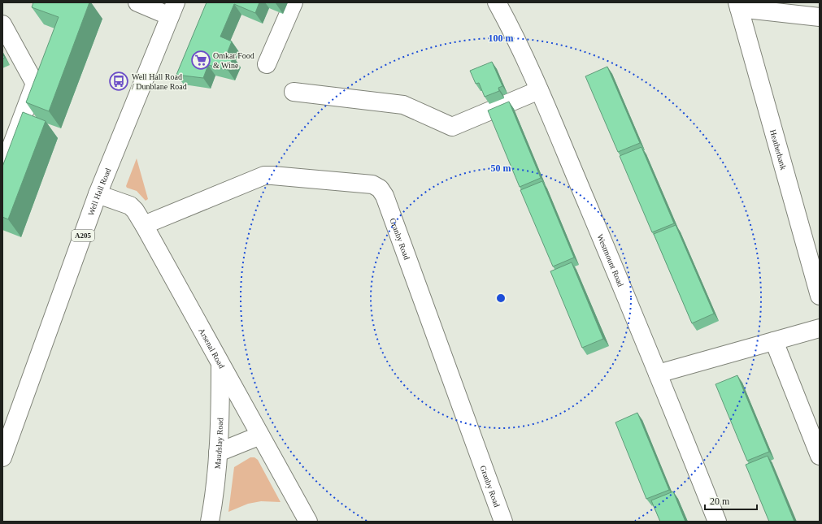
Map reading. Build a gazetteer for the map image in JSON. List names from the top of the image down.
{
  "streets": {
    "main road": [
      "Heatherbank",
      "Well Hall Road",
      "A205",
      "Granby Road",
      "Westmount Road",
      "Arsenal Road",
      "Maudslay Road"
    ]
  },
  "crossings": [
    ["Well Hall Road", "Arsenal Road"],
    ["Granby Road", "Arsenal Road"],
    ["Arsenal Road", "Maudslay Road"]
  ],
  "places": {
    "supermarket": ["Omkar Food & Wine"],
    "bus stop": ["Well Hall Road / Dunblane Road"]
  },
  "scale_bar": "20 m",
  "rings": ["100 m", "50 m"]
}
